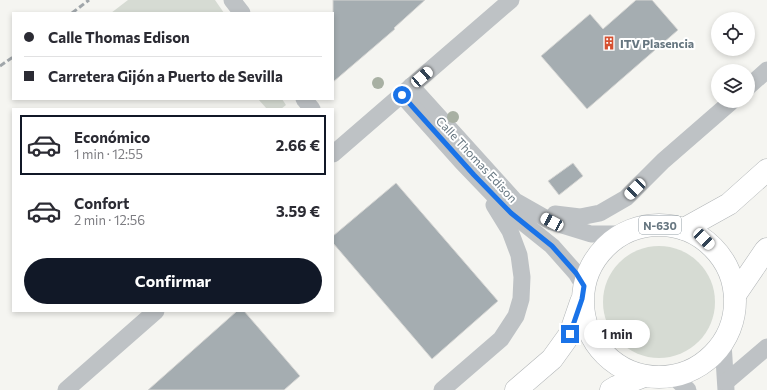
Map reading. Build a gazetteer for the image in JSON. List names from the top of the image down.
{
  "streets": {
    "highway": ["N-630"],
    "street": ["Calle Thomas Edison"]
  },
  "crossings": [
    ["Calle Thomas Edison", "N-630"]
  ],
  "places": {
    "building": ["ITV Plasencia"]
  },
  "page": {
    "banner": ["Calle Thomas Edison", "Carretera Gijón a Puerto de Sevilla"],
    "list": [
      {
        "name": "Económico",
        "note": "1 min · 12:55",
        "value": "2.66 €"
      },
      {
        "name": "Confort",
        "note": "2 min · 12:56",
        "value": "3.59 €"
      }
    ],
    "buttons": "Confirmar",
    "bubble": "1 min"
  }
}
